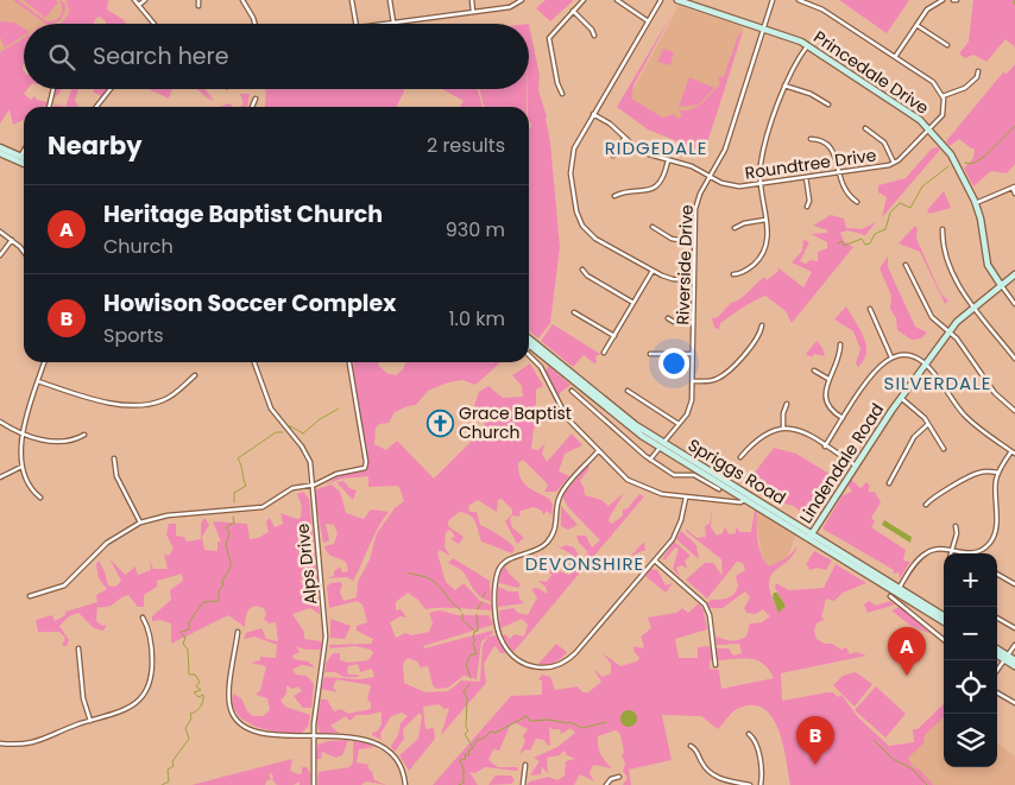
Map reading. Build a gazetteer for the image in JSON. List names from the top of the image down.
{
  "streets": {
    "main road": ["Princedale Drive", "Lindendale Road", "Spriggs Road"],
    "street": ["Roundtree Drive", "Riverside Drive", "Alps Drive"]
  },
  "crossings": [
    ["Princedale Drive", "Roundtree Drive"],
    ["Princedale Drive", "Riverside Drive"],
    ["Princedale Drive", "Lindendale Road"],
    ["Roundtree Drive", "Riverside Drive"],
    ["Riverside Drive", "Spriggs Road"],
    ["Lindendale Road", "Spriggs Road"]
  ],
  "districts": ["RIDGEDALE", "SILVERDALE", "DEVONSHIRE"],
  "places": {
    "church": ["Grace Baptist Church"]
  },
  "page": {
    "search": "Search here",
    "heading": ["Nearby", "2 results"],
    "list": [
      {
        "mark": "A",
        "name": "Heritage Baptist Church",
        "note": "Church",
        "value": "930 m"
      },
      {
        "mark": "B",
        "name": "Howison Soccer Complex",
        "note": "Sports",
        "value": "1.0 km"
      }
    ],
    "map_buttons": ["+", "−"],
    "pins": ["A", "B"]
  }
}
